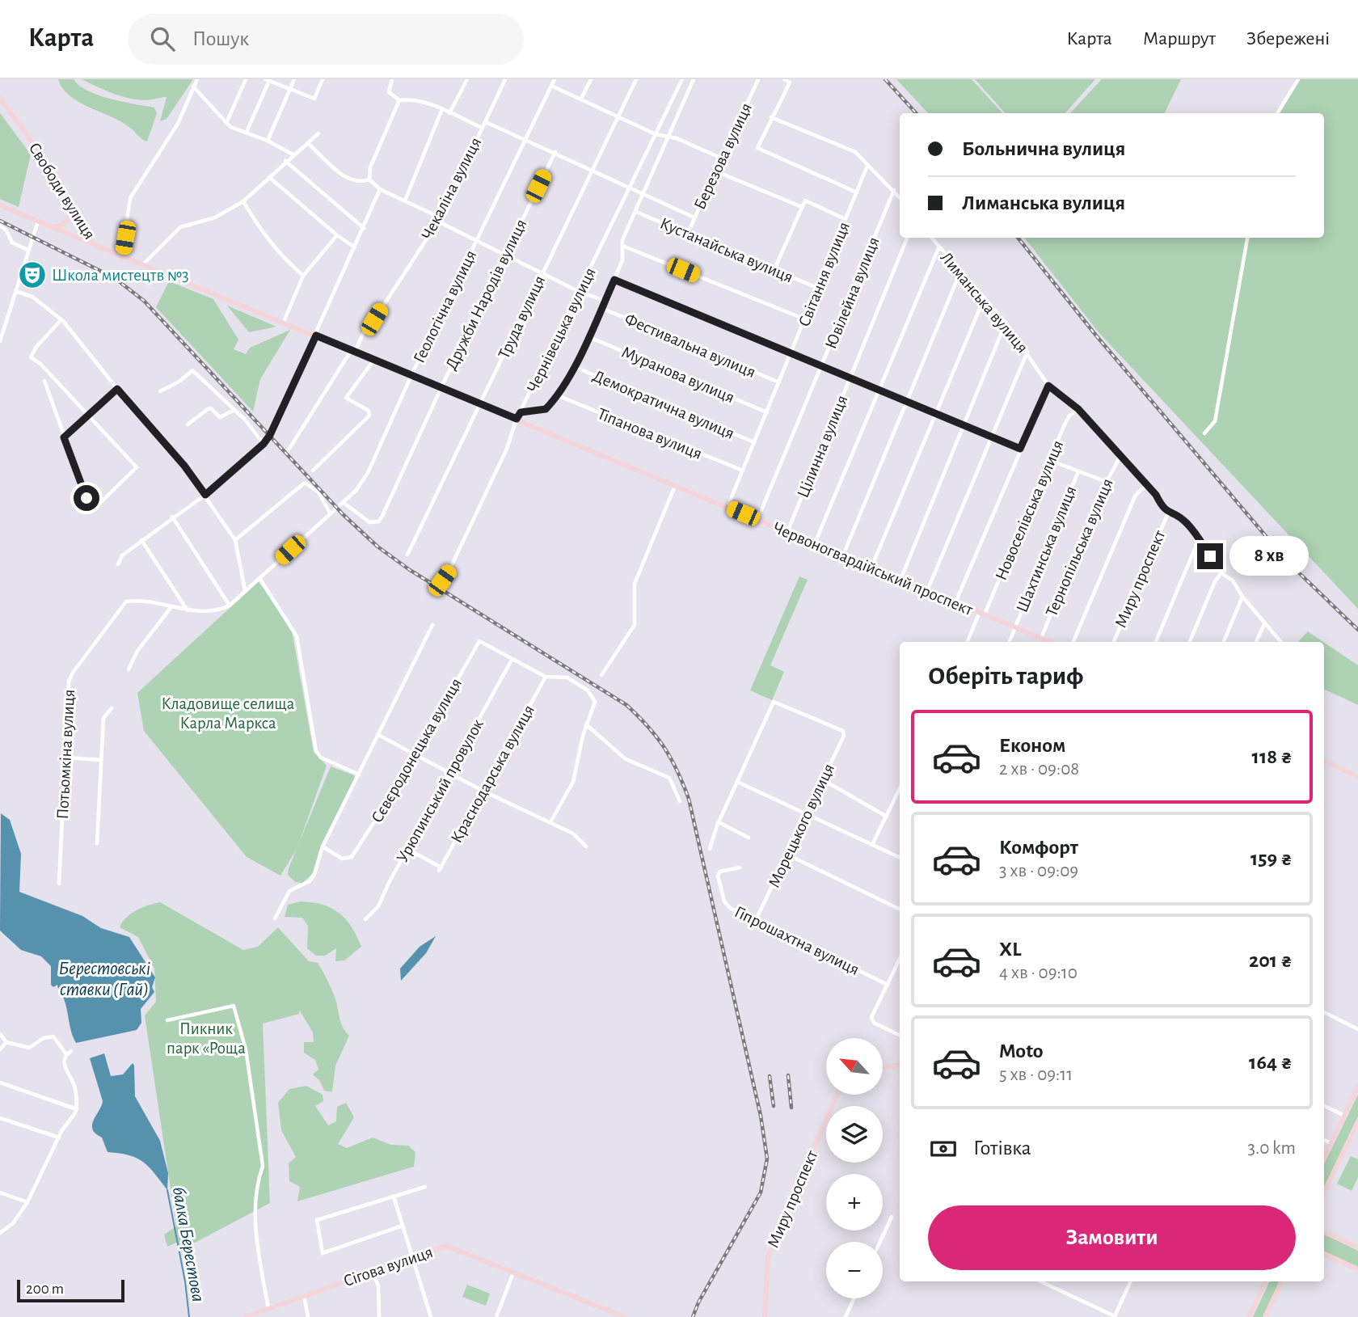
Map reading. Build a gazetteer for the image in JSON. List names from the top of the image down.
{
  "streets": {
    "main road": [
      "Свободи вулиця",
      "Червоногвардійський проспект",
      "Миру проспект",
      "Сігова вулиця"
    ],
    "street": [
      "Березова вулиця",
      "Чекаліна вулиця",
      "Кустанайська вулиця",
      "Світання вулиця",
      "Ювілейна вулиця",
      "Дружби Народів вулиця",
      "Лиманська вулиця",
      "Геологічна вулиця",
      "Труда вулиця",
      "Чернівецька вулиця",
      "Фестивальна вулиця",
      "Муранова вулиця",
      "Демократична вулиця",
      "Тіпанова вулиця",
      "Цілинна вулиця",
      "Новоселівська вулиця",
      "Тернопільська вулиця",
      "Шахтинська вулиця",
      "Сєвєродонецька вулиця",
      "Потьомкіна вулиця",
      "Краснодарська вулиця",
      "Урюпинський провулок",
      "Морецького вулиця",
      "Гіпрошахтна вулиця"
    ]
  },
  "crossings": [
    ["Березова вулиця", "Кустанайська вулиця"],
    ["Чекаліна вулиця", "Свободи вулиця"],
    ["Свободи вулиця", "Дружби Народів вулиця"],
    ["Свободи вулиця", "Геологічна вулиця"],
    ["Свободи вулиця", "Труда вулиця"],
    ["Свободи вулиця", "Чернівецька вулиця"],
    ["Свободи вулиця", "Червоногвардійський проспект"],
    ["Кустанайська вулиця", "Світання вулиця"],
    ["Світання вулиця", "Фестивальна вулиця"],
    ["Світання вулиця", "Муранова вулиця"],
    ["Світання вулиця", "Демократична вулиця"],
    ["Світання вулиця", "Тіпанова вулиця"],
    ["Світання вулиця", "Червоногвардійський проспект"],
    ["Ювілейна вулиця", "Червоногвардійський проспект"],
    ["Дружби Народів вулиця", "Геологічна вулиця"],
    ["Лиманська вулиця", "Новоселівська вулиця"],
    ["Лиманська вулиця", "Тернопільська вулиця"],
    ["Лиманська вулиця", "Миру проспект"],
    ["Цілинна вулиця", "Червоногвардійський проспект"],
    ["Новоселівська вулиця", "Червоногвардійський проспект"],
    ["Тернопільська вулиця", "Червоногвардійський проспект"],
    ["Шахтинська вулиця", "Червоногвардійський проспект"],
    ["Сєвєродонецька вулиця", "Урюпинський провулок"],
    ["Краснодарська вулиця", "Урюпинський провулок"],
    ["Морецького вулиця", "Гіпрошахтна вулиця"]
  ],
  "water": ["Берестовські ставки (Гай)", "балка Берестова"],
  "parks": ["Кладовище селища Карла Маркса", "Пикник парк «Роща"],
  "places": {
    "theatre": ["Школа мистецтв №3"]
  },
  "scale_bar": "200 m",
  "north": "top left",
  "page": {
    "header": "Карта",
    "search": "Пошук",
    "nav": ["Карта", "Маршрут", "Збережені"],
    "banner": ["Больнична вулиця", "Лиманська вулиця"],
    "bubble": "8 хв",
    "heading": "Оберіть тариф",
    "list": [
      {
        "name": "Економ",
        "note": "2 хв · 09:08",
        "value": "118 ₴"
      },
      {
        "name": "Комфорт",
        "note": "3 хв · 09:09",
        "value": "159 ₴"
      },
      {
        "name": "XL",
        "note": "4 хв · 09:10",
        "value": "201 ₴"
      },
      {
        "name": "Moto",
        "note": "5 хв · 09:11",
        "value": "164 ₴"
      }
    ],
    "map_buttons": ["+", "−"],
    "pay": ["Готівка", "3.0 km"],
    "buttons": "Замовити",
    "scale": "200 m"
  }
}
